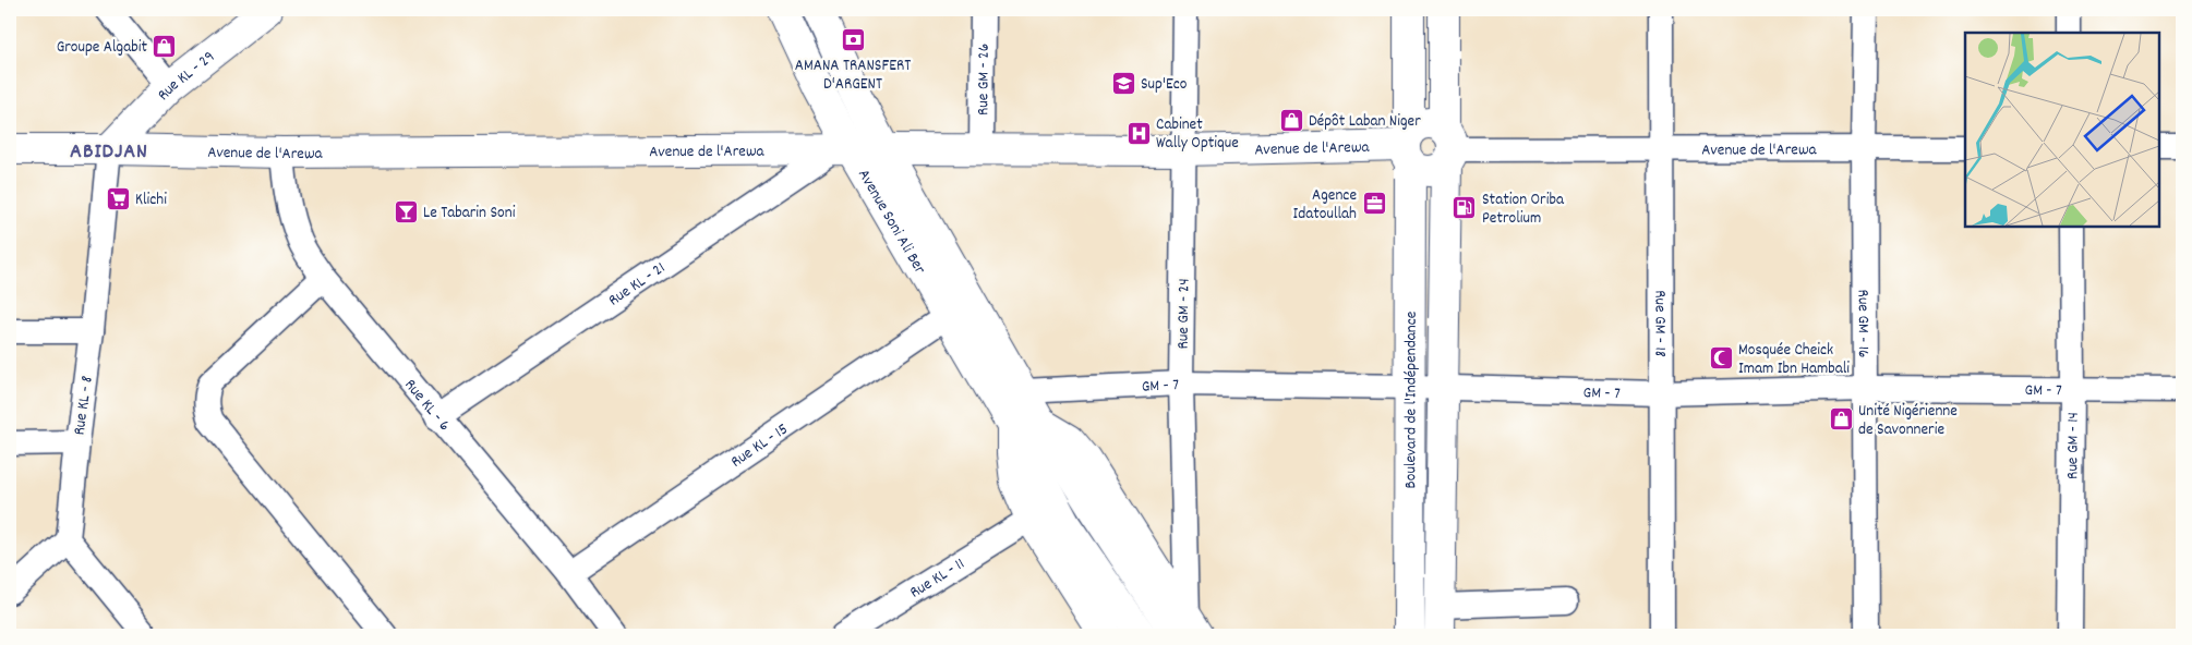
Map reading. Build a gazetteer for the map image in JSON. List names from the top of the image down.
{
  "streets": {
    "main road": [
      "Rue KL - 29",
      "Avenue de l'Arewa",
      "Avenue Soni Ali Ber",
      "Boulevard de l'Indépendance"
    ],
    "street": [
      "Rue GM - 26",
      "Rue KL - 21",
      "Rue GM - 24",
      "Rue GM - 18",
      "Rue GM - 16",
      "GM - 7",
      "Rue KL - 6",
      "Rue KL - 8",
      "Rue KL - 15",
      "Rue GM - 14",
      "Rue KL - 11"
    ]
  },
  "crossings": [
    ["Rue KL - 29", "Avenue de l'Arewa"],
    ["Rue KL - 29", "Rue KL - 8"],
    ["Rue GM - 26", "Avenue de l'Arewa"],
    ["Avenue de l'Arewa", "Avenue Soni Ali Ber"],
    ["Avenue de l'Arewa", "Rue KL - 21"],
    ["Avenue de l'Arewa", "Rue GM - 24"],
    ["Avenue de l'Arewa", "Rue GM - 18"],
    ["Avenue de l'Arewa", "Rue GM - 16"],
    ["Avenue de l'Arewa", "Boulevard de l'Indépendance"],
    ["Avenue de l'Arewa", "Rue KL - 6"],
    ["Avenue de l'Arewa", "Rue KL - 8"],
    ["Avenue Soni Ali Ber", "Rue KL - 21"],
    ["Avenue Soni Ali Ber", "Rue GM - 24"],
    ["Avenue Soni Ali Ber", "GM - 7"],
    ["Avenue Soni Ali Ber", "Rue KL - 15"],
    ["Avenue Soni Ali Ber", "Rue KL - 11"],
    ["Rue KL - 21", "Rue KL - 6"],
    ["Rue GM - 24", "GM - 7"],
    ["Rue GM - 18", "GM - 7"],
    ["Rue GM - 16", "GM - 7"],
    ["GM - 7", "Boulevard de l'Indépendance"],
    ["GM - 7", "Rue GM - 14"],
    ["Rue KL - 6", "Rue KL - 15"]
  ],
  "districts": ["ABIDJAN"],
  "places": {
    "bank": ["AMANA TRANSFERT D'ARGENT"],
    "shop": ["Groupe Algabit", "Dépôt Laban Niger", "Unité Nigérienne de Savonnerie"],
    "school or university": ["Sup'Eco"],
    "hospital": ["Cabinet Wally Optique"],
    "supermarket": ["Klichi"],
    "office": ["Agence Idatoullah"],
    "fuel station": ["Station Oriba Petrolium"],
    "bar": ["Le Tabarin Soni"],
    "mosque": ["Mosquée Cheick Imam Ibn Hambali"]
  }
}
